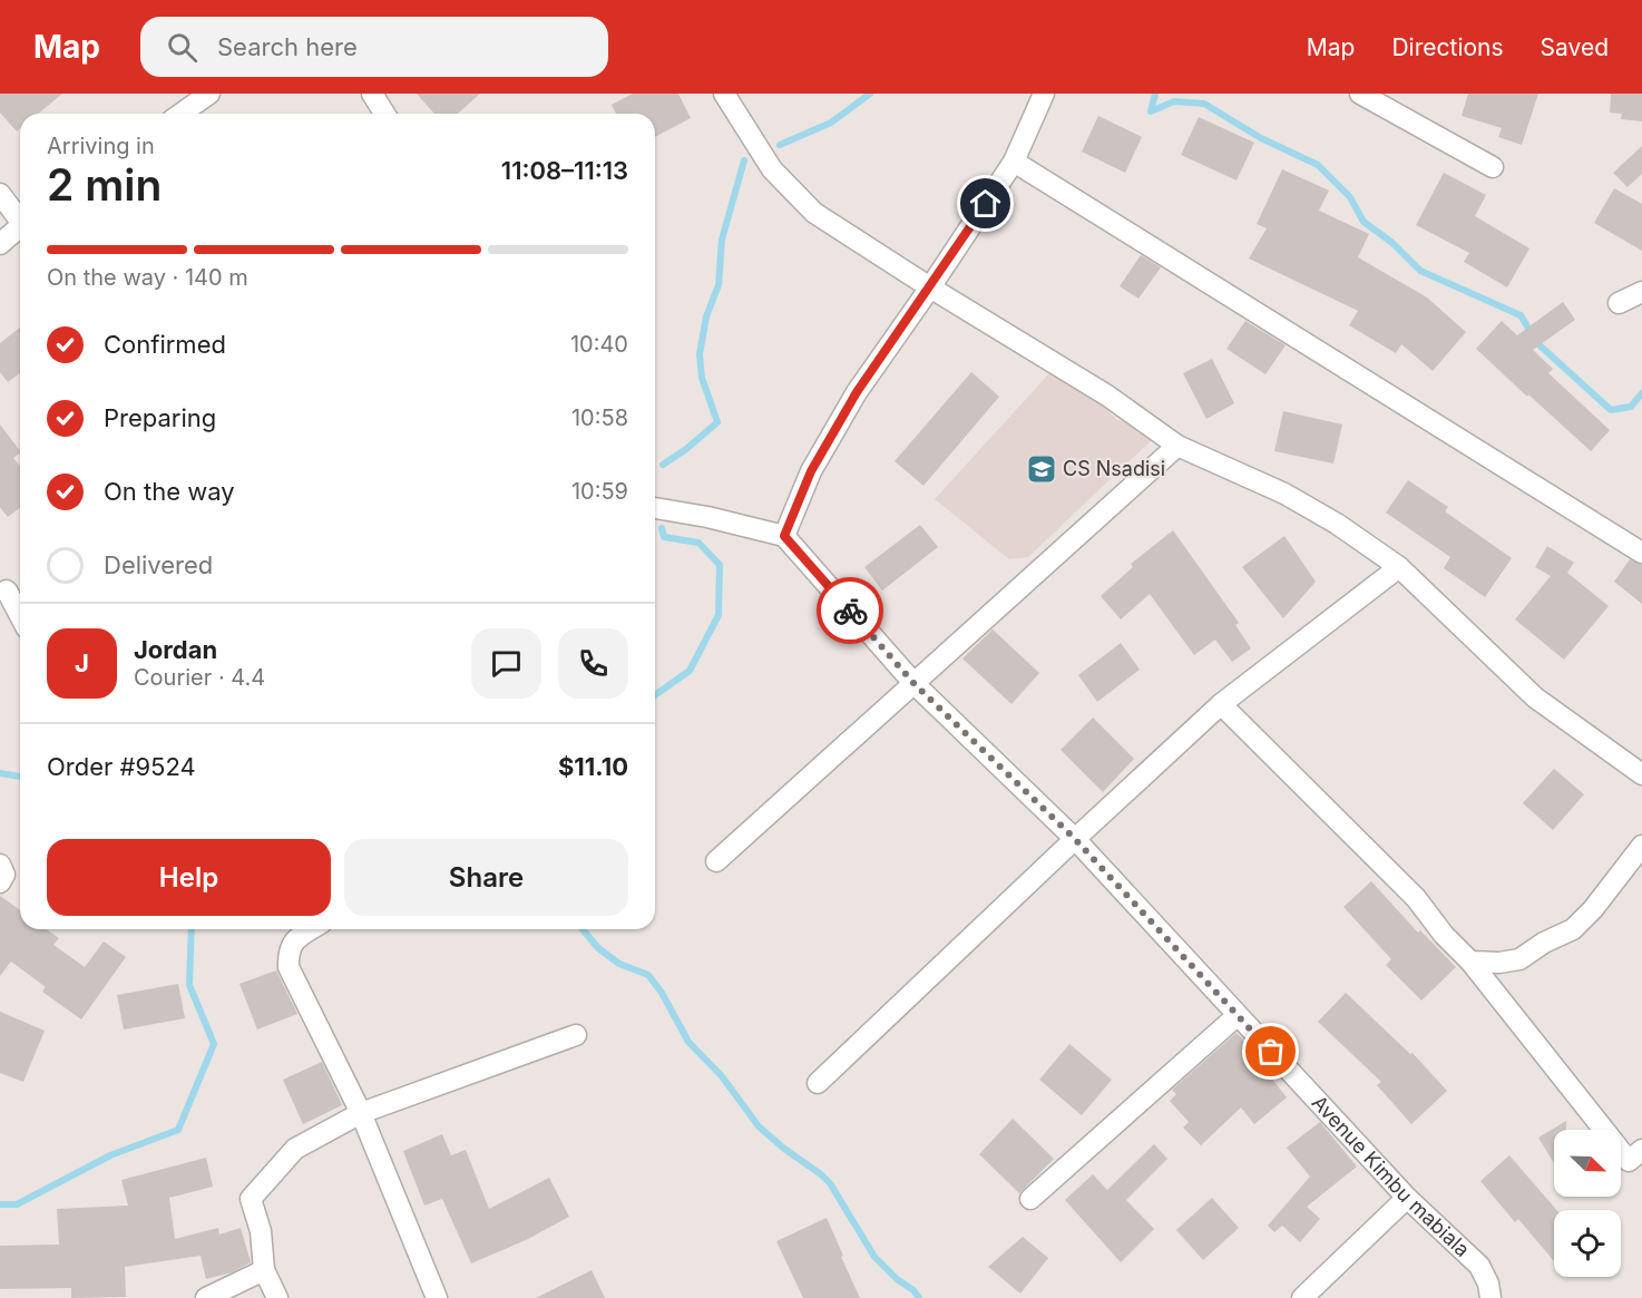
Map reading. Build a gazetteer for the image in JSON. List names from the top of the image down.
{
  "streets": {
    "street": ["Avenue Kimbu mabiala"]
  },
  "places": {
    "school or university": ["CS Nsadisi"]
  },
  "north": "bottom right",
  "page": {
    "header": "Map",
    "search": "Search here",
    "nav": ["Map", "Directions", "Saved"],
    "heading": ["2 min", "Arriving in", "11:08–11:13"],
    "panel": [
      "Jordan",
      "Courier · 4.4",
      "Order #9524",
      "$11.10"
    ],
    "bar": "On the way · 140 m",
    "list": [
      ["Confirmed", "10:40"],
      ["Preparing", "10:58"],
      ["On the way", "10:59"],
      "Delivered"
    ],
    "round": "J",
    "buttons": ["Help", "Share"]
  }
}
